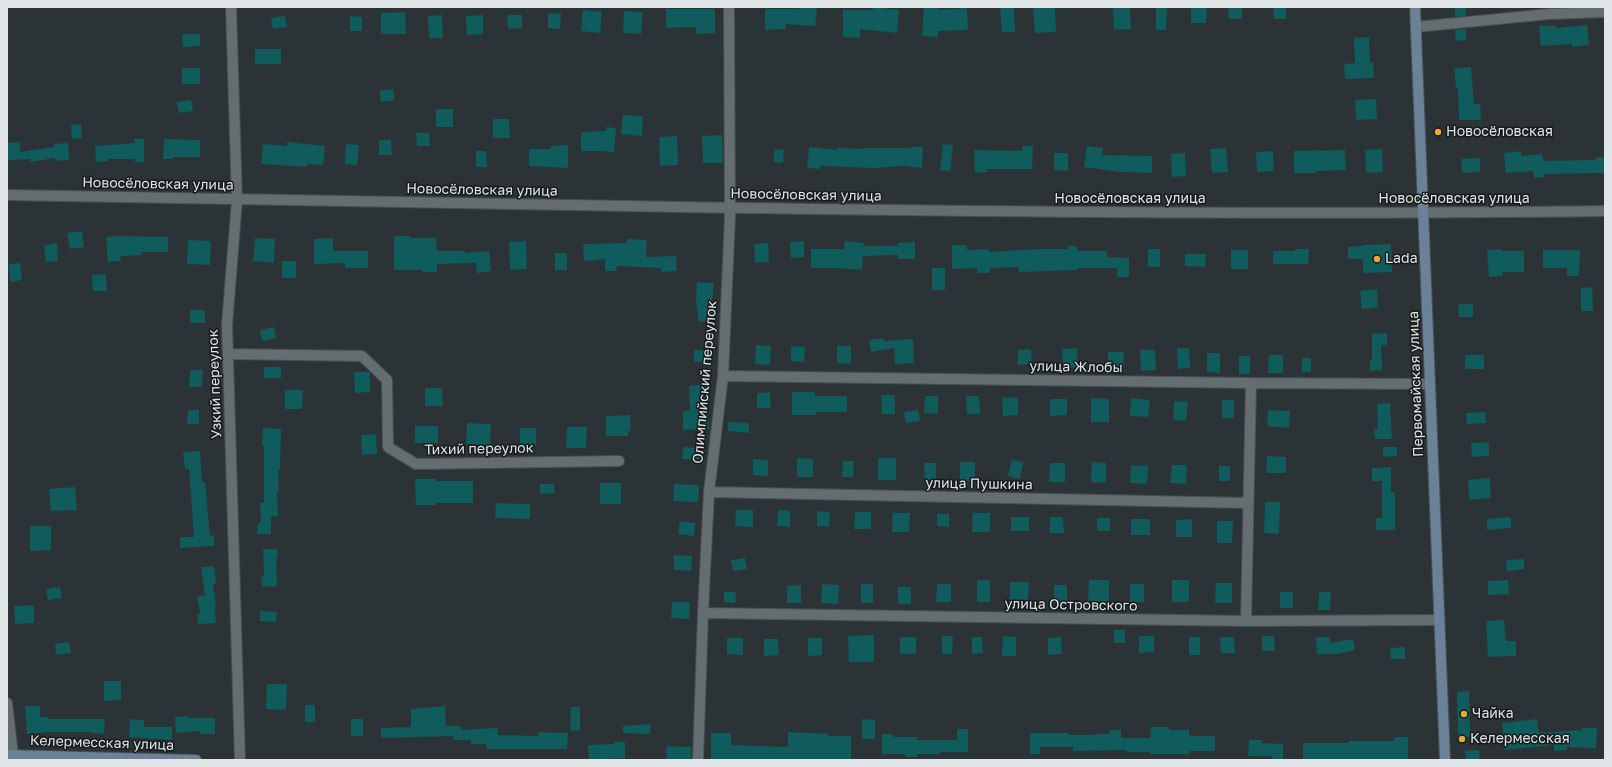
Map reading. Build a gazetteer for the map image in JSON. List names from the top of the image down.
{
  "streets": {
    "main road": ["Первомайская улица", "Келермесская улица"],
    "street": [
      "Новосёловская улица",
      "улица Жлобы",
      "Олимпийский переулок",
      "Узкий переулок",
      "Тихий переулок",
      "улица Пушкина",
      "улица Островского"
    ]
  },
  "crossings": [
    ["Новосёловская улица", "Олимпийский переулок"],
    ["Новосёловская улица", "Узкий переулок"],
    ["Новосёловская улица", "Первомайская улица"],
    ["улица Жлобы", "Олимпийский переулок"],
    ["улица Жлобы", "Первомайская улица"],
    ["Олимпийский переулок", "улица Пушкина"],
    ["Олимпийский переулок", "улица Островского"],
    ["Узкий переулок", "Тихий переулок"],
    ["Первомайская улица", "улица Островского"]
  ],
  "places": [
    "Новосёловская",
    "Lada",
    "Чайка",
    "Келермесская"
  ]
}
